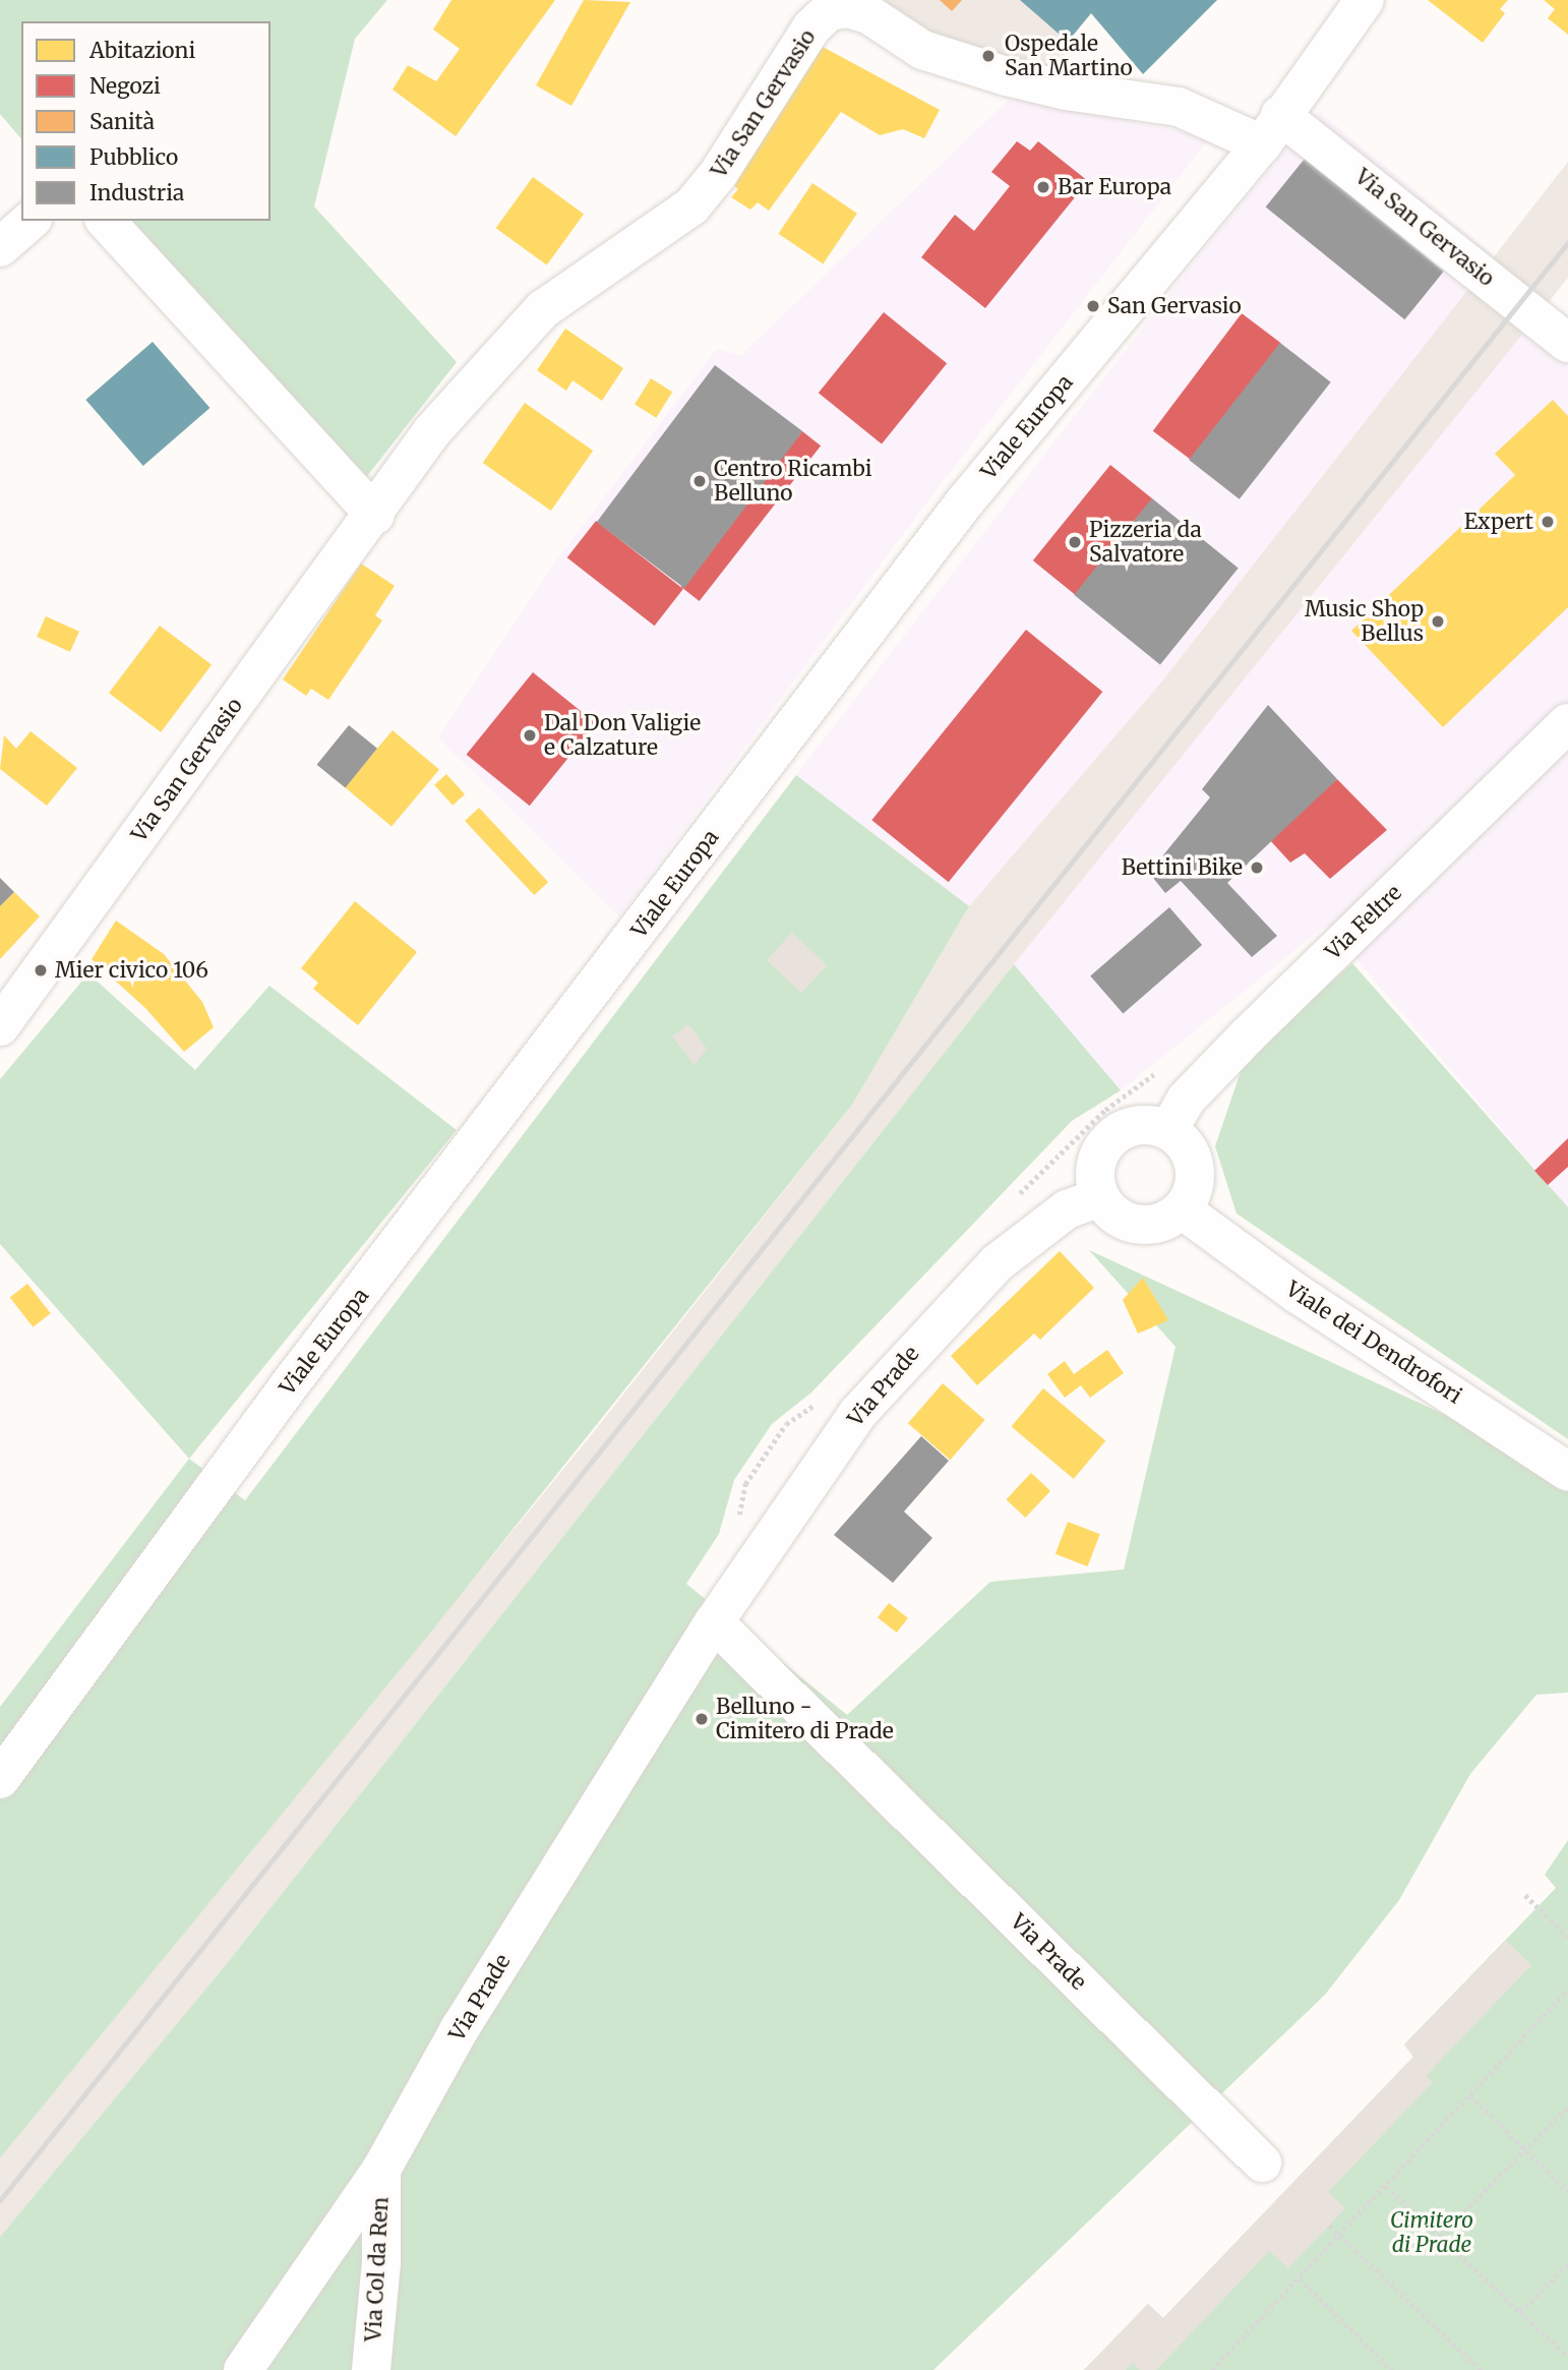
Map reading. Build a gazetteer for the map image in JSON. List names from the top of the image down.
{
  "streets": {
    "main road": [
      "Via San Gervasio",
      "Viale Europa",
      "Via Feltre",
      "Viale dei Dendrofori",
      "Via Prade",
      "Via Col da Ren"
    ]
  },
  "crossings": [
    ["Via San Gervasio", "Viale Europa"],
    ["Via Feltre", "Viale dei Dendrofori"],
    ["Via Feltre", "Via Prade"],
    ["Viale dei Dendrofori", "Via Prade"],
    ["Via Prade", "Via Col da Ren"]
  ],
  "parks": ["Cimitero di Prade"],
  "places": [
    "Ospedale San Martino",
    "Bar Europa",
    "San Gervasio",
    "Centro Ricambi Belluno",
    "Expert",
    "Pizzeria da Salvatore",
    "Music Shop Bellus",
    "Dal Don Valigie e Calzature",
    "Bettini Bike",
    "Mier civico 106",
    "Belluno - Cimitero di Prade"
  ],
  "legend": [
    "Abitazioni",
    "Negozi",
    "Sanità",
    "Pubblico",
    "Industria"
  ]
}
